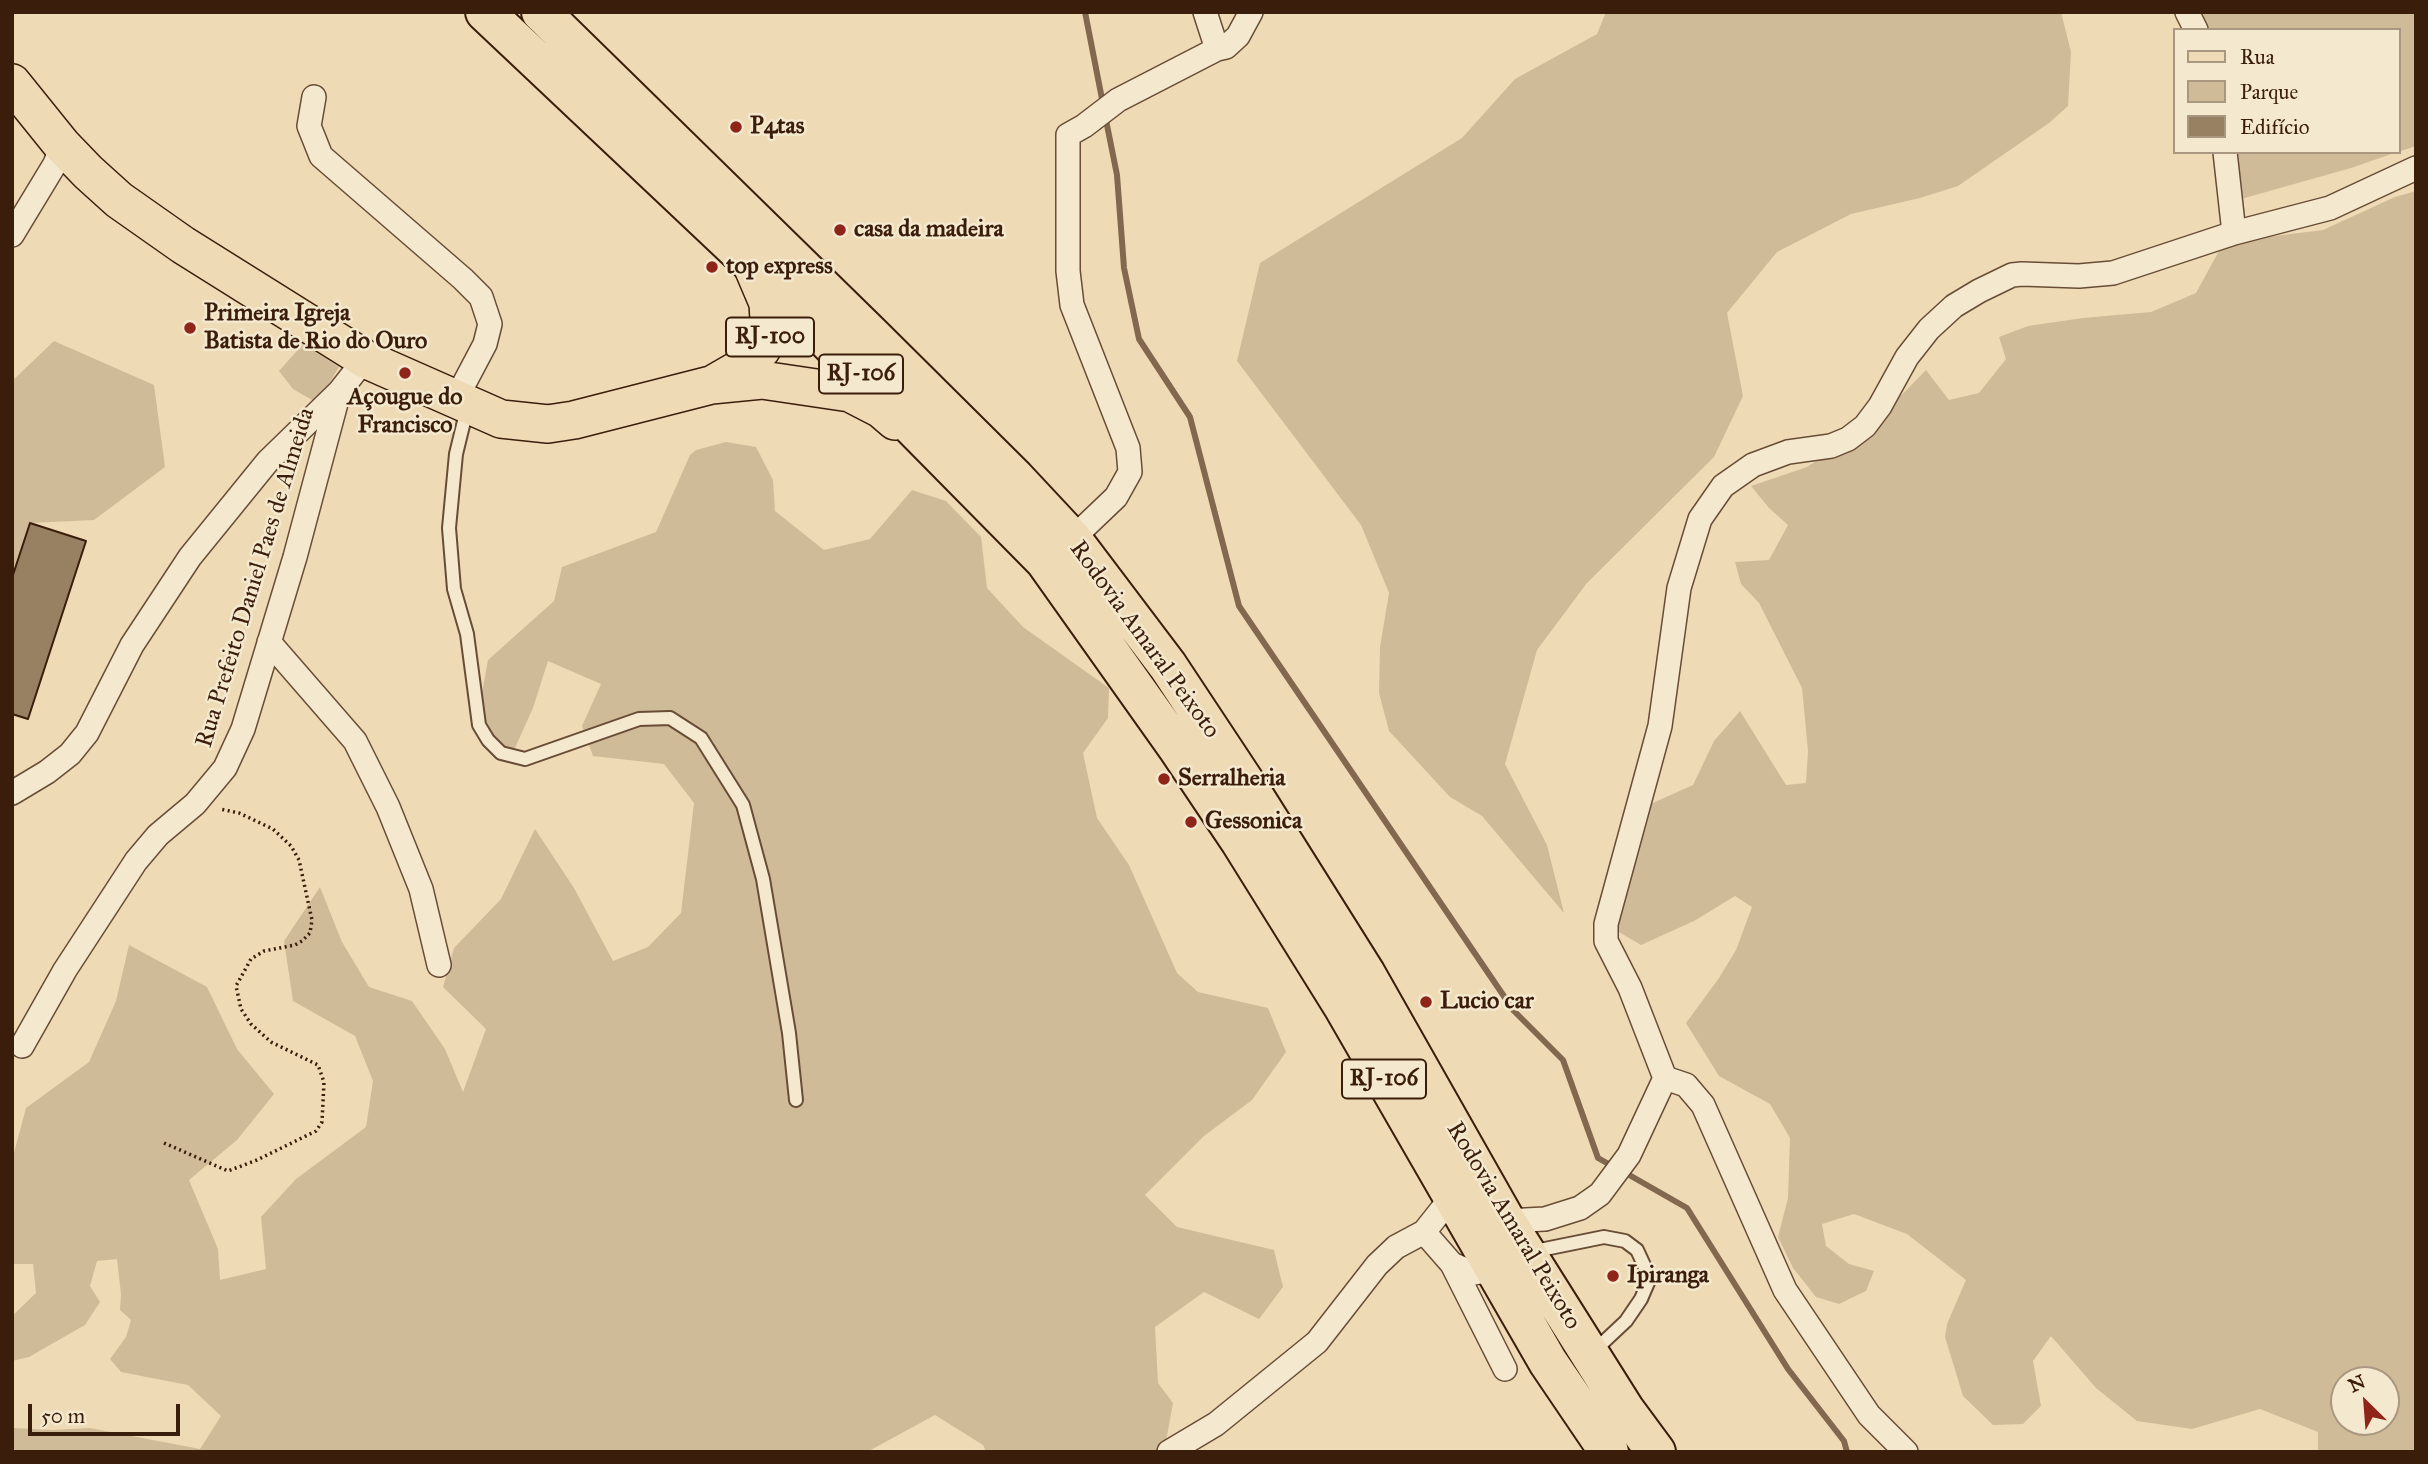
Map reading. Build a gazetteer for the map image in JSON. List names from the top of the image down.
{
  "streets": {
    "highway": ["RJ-106", "Rodovia Amaral Peixoto"],
    "main road": ["RJ-100"],
    "street": ["Rua Prefeito Daniel Paes de Almeida"]
  },
  "crossings": [
    ["RJ-100", "RJ-106"],
    ["RJ-100", "Rodovia Amaral Peixoto"],
    ["RJ-106", "Rodovia Amaral Peixoto"]
  ],
  "places": [
    "P4tas",
    "casa da madeira",
    "top express",
    "Primeira Igreja Batista de Rio do Ouro",
    "Açougue do Francisco",
    "Serralheria",
    "Gessonica",
    "Lucio car",
    "Ipiranga"
  ],
  "legend": ["Rua", "Parque", "Edifício"],
  "scale_bar": "50 m",
  "north": "top left"
}
